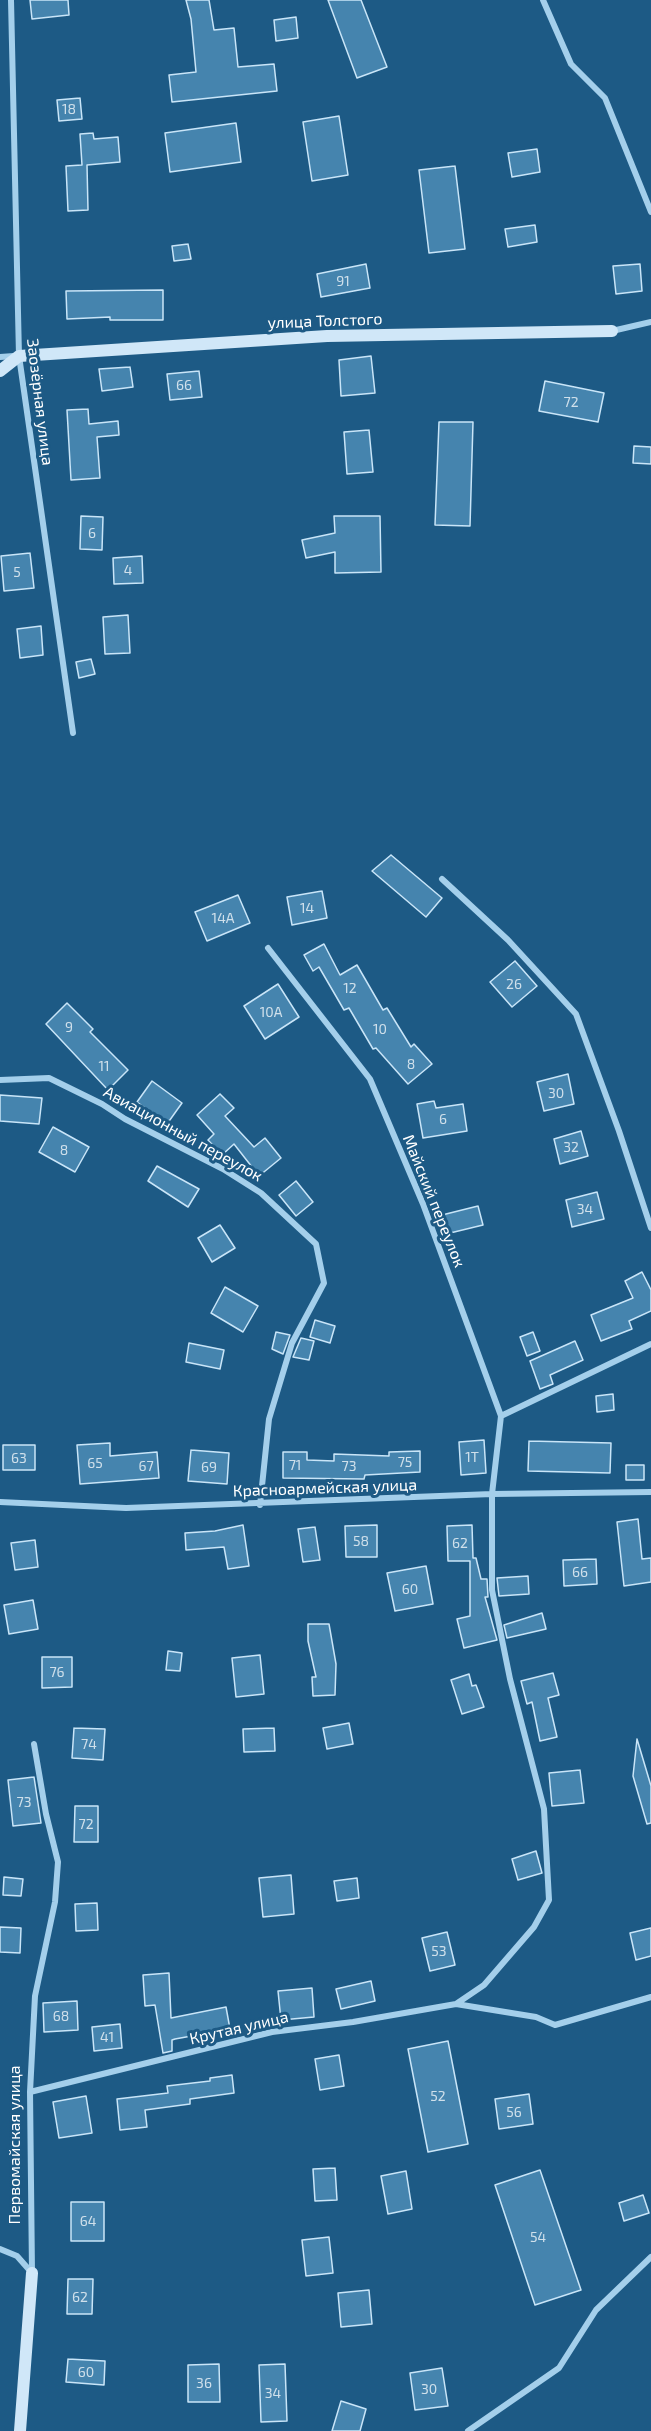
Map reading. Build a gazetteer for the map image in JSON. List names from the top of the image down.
{
  "streets": {
    "street": [
      "улица Толстого",
      "Заозёрная улица",
      "Авиационный переулок",
      "Майский переулок",
      "Красноармейская улица",
      "Крутая улица",
      "Первомайская улица"
    ]
  },
  "crossings": [
    ["улица Толстого", "Заозёрная улица"],
    ["Авиационный переулок", "Красноармейская улица"],
    ["Майский переулок", "Красноармейская улица"],
    ["Майский переулок", "Крутая улица"],
    ["Крутая улица", "Первомайская улица"]
  ],
  "house_numbers": [
    "18",
    "91",
    "66",
    "72",
    "6",
    "4",
    "5",
    "14",
    "14А",
    "26",
    "12",
    "10А",
    "9",
    "10",
    "8",
    "11",
    "30",
    "6",
    "32",
    "8",
    "34",
    "1Т",
    "63",
    "75",
    "65",
    "71",
    "67",
    "73",
    "69",
    "58",
    "62",
    "66",
    "60",
    "76",
    "74",
    "73",
    "72",
    "53",
    "68",
    "41",
    "52",
    "56",
    "64",
    "54",
    "62",
    "60",
    "36",
    "30",
    "34"
  ]
}
